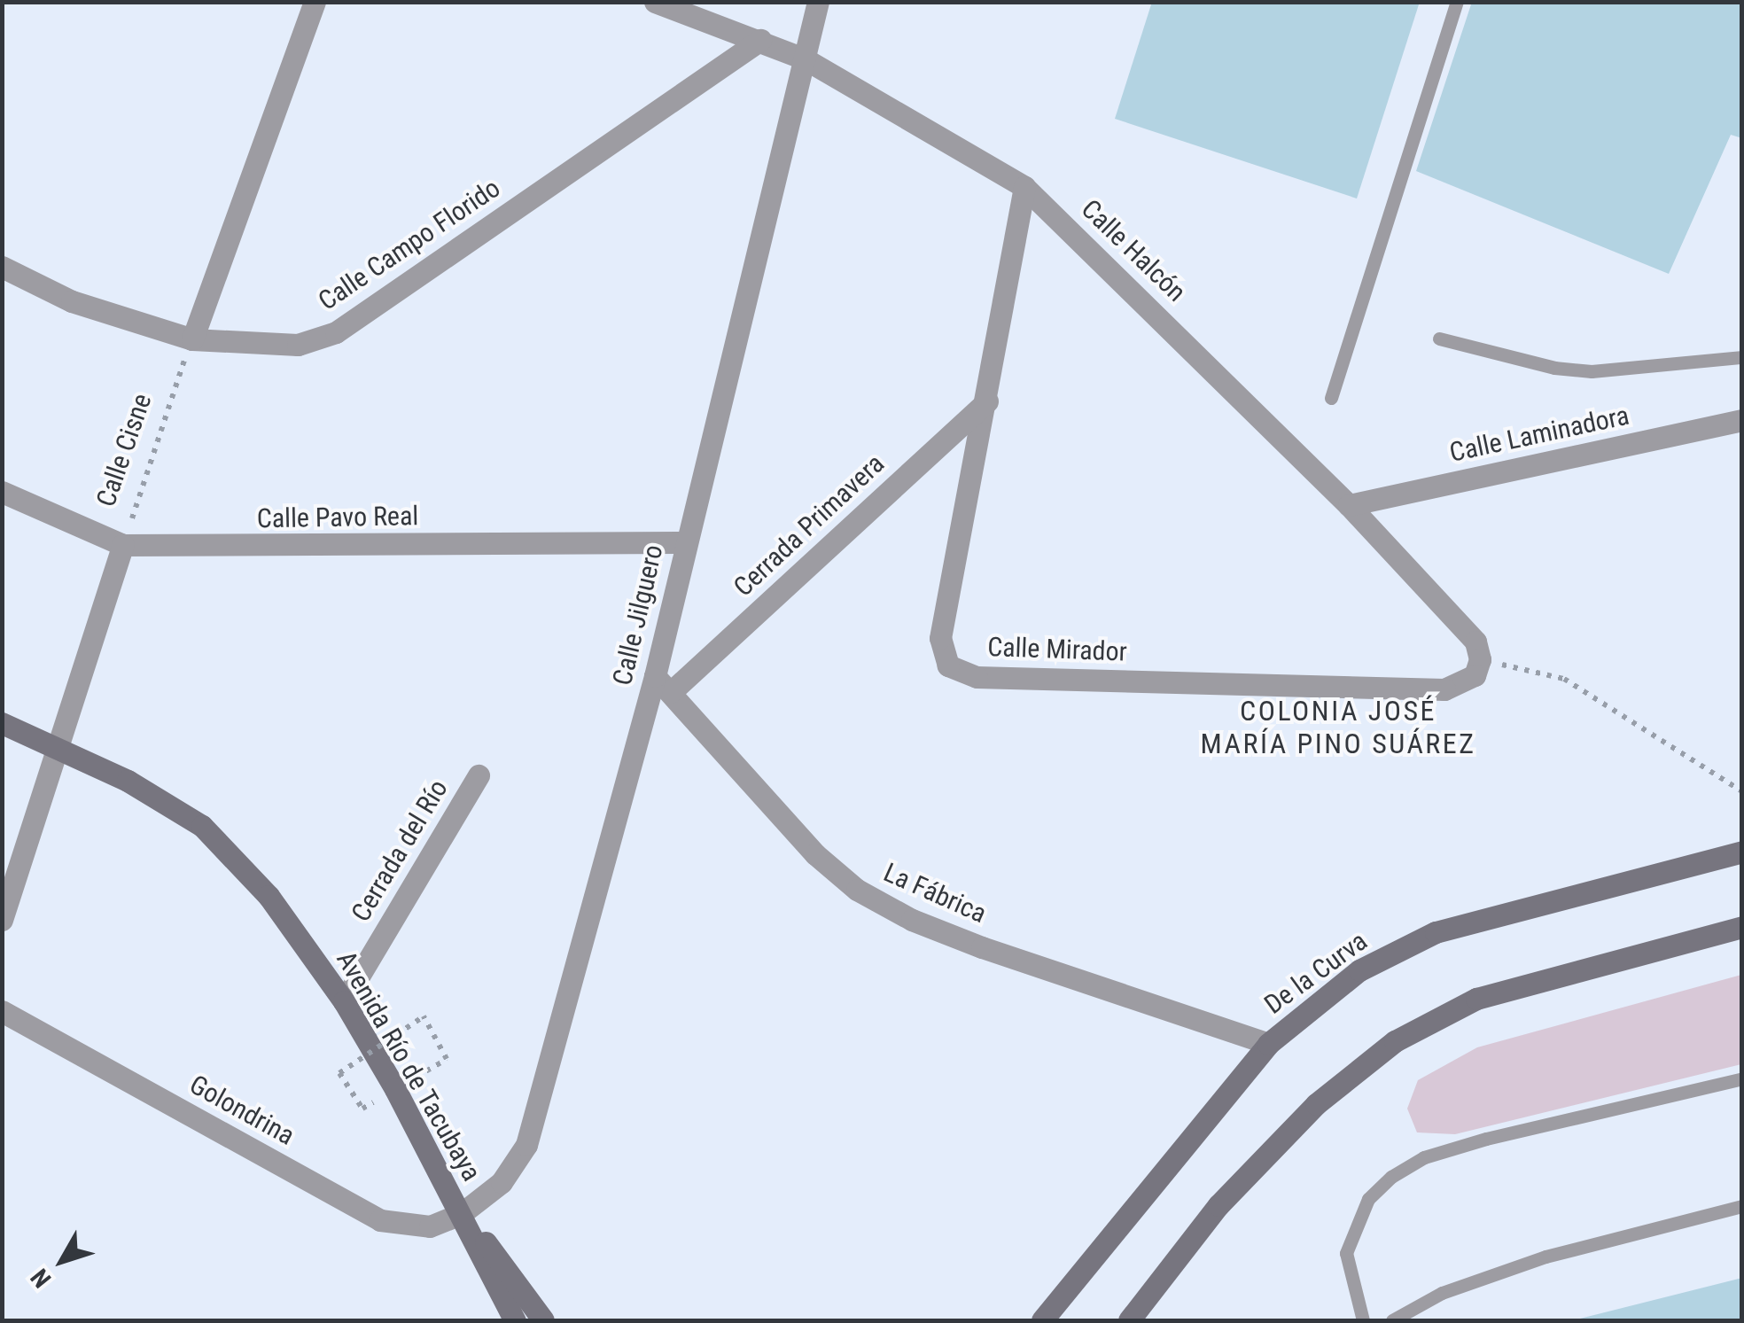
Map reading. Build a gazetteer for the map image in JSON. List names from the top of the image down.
{
  "streets": {
    "main road": ["De la Curva", "Avenida Río de Tacubaya"],
    "street": [
      "Calle Campo Florido",
      "Calle Halcón",
      "Calle Laminadora",
      "Calle Cisne",
      "Calle Pavo Real",
      "Cerrada Primavera",
      "Calle Jilguero",
      "Calle Mirador",
      "Cerrada del Río",
      "La Fábrica",
      "Golondrina"
    ]
  },
  "crossings": [
    ["Calle Campo Florido", "Calle Halcón"],
    ["Calle Campo Florido", "Calle Cisne"],
    ["Calle Halcón", "Calle Laminadora"],
    ["Calle Halcón", "Calle Jilguero"],
    ["Calle Halcón", "Calle Mirador"],
    ["Calle Cisne", "Calle Pavo Real"],
    ["Calle Cisne", "Avenida Río de Tacubaya"],
    ["Calle Pavo Real", "Calle Jilguero"],
    ["Cerrada Primavera", "Calle Jilguero"],
    ["Cerrada Primavera", "Calle Mirador"],
    ["Cerrada Primavera", "La Fábrica"],
    ["Calle Jilguero", "La Fábrica"],
    ["Calle Jilguero", "Avenida Río de Tacubaya"],
    ["Calle Jilguero", "Golondrina"],
    ["Cerrada del Río", "Avenida Río de Tacubaya"],
    ["La Fábrica", "De la Curva"],
    ["Avenida Río de Tacubaya", "Golondrina"]
  ],
  "districts": ["COLONIA JOSÉ MARÍA PINO SUÁREZ"],
  "north": "bottom left"
}
